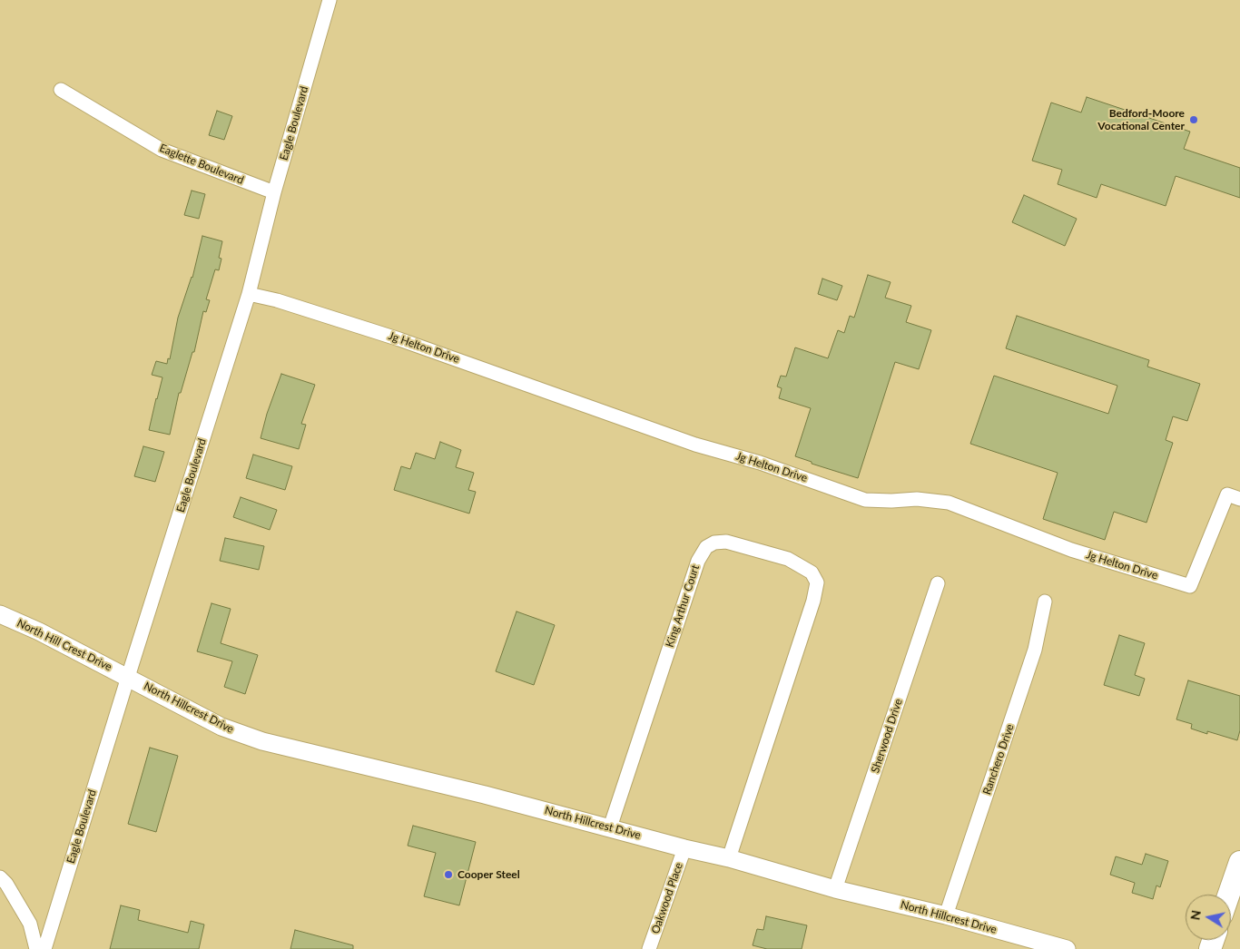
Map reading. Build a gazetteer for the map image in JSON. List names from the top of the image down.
{
  "streets": {
    "street": [
      "Eagle Boulevard",
      "Eaglette Boulevard",
      "Jg Helton Drive",
      "King Arthur Court",
      "North Hill Crest Drive",
      "North Hillcrest Drive",
      "Sherwood Drive",
      "Ranchero Drive",
      "Oakwood Place"
    ]
  },
  "crossings": [
    ["Eagle Boulevard", "Eaglette Boulevard"],
    ["Eagle Boulevard", "Jg Helton Drive"],
    ["Eagle Boulevard", "North Hill Crest Drive"],
    ["Eagle Boulevard", "North Hillcrest Drive"],
    ["King Arthur Court", "North Hillcrest Drive"],
    ["North Hill Crest Drive", "North Hillcrest Drive"],
    ["North Hillcrest Drive", "Sherwood Drive"],
    ["North Hillcrest Drive", "Ranchero Drive"],
    ["North Hillcrest Drive", "Oakwood Place"]
  ],
  "places": ["Bedford-Moore Vocational Center", "Cooper Steel"],
  "north": "left"
}
